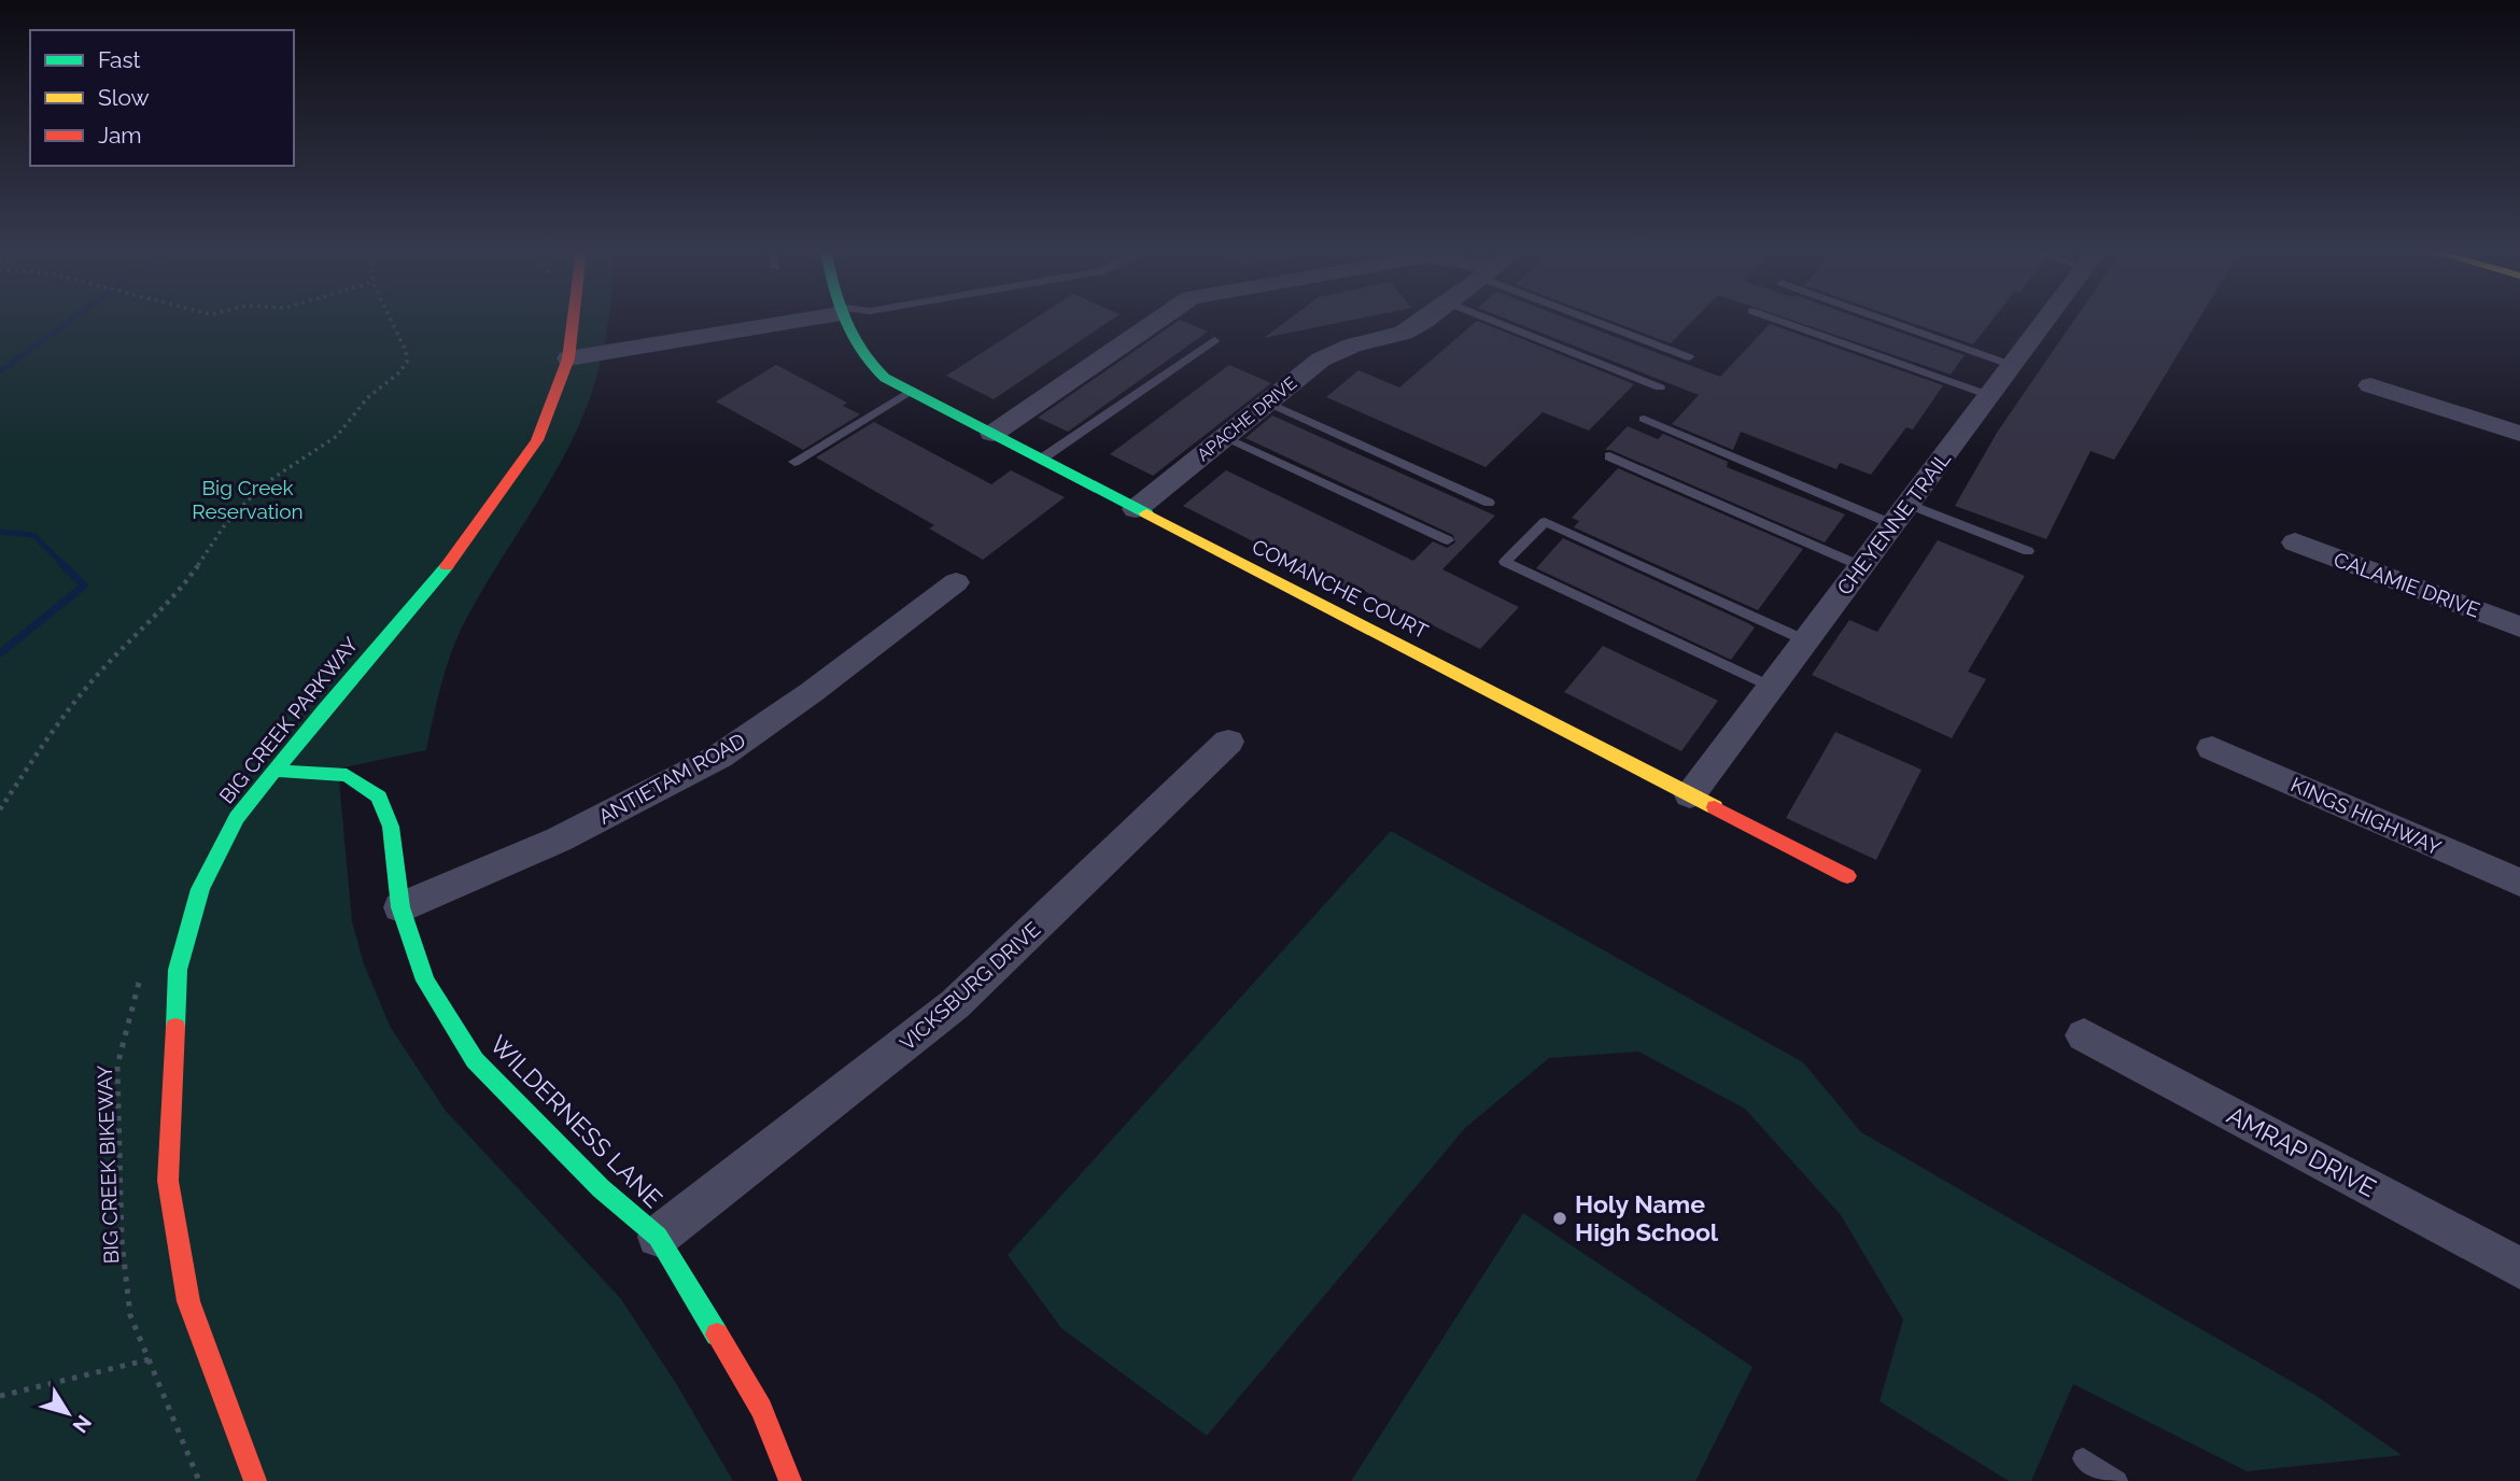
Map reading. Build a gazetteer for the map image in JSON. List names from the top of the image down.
{
  "streets": {
    "street": [
      "APACHE DRIVE",
      "CHEYENNE TRAIL",
      "CALAMIE DRIVE",
      "COMANCHE COURT",
      "BIG CREEK PARKWAY",
      "ANTIETAM ROAD",
      "KINGS HIGHWAY",
      "VICKSBURG DRIVE",
      "WILDERNESS LANE",
      "AMRAP DRIVE"
    ],
    "path": ["BIG CREEK BIKEWAY"]
  },
  "crossings": [
    ["APACHE DRIVE", "COMANCHE COURT"],
    ["CHEYENNE TRAIL", "COMANCHE COURT"],
    ["BIG CREEK PARKWAY", "WILDERNESS LANE"],
    ["ANTIETAM ROAD", "WILDERNESS LANE"],
    ["VICKSBURG DRIVE", "WILDERNESS LANE"]
  ],
  "parks": ["Big Creek Reservation"],
  "places": ["Holy Name High School"],
  "legend": ["Fast", "Slow", "Jam"],
  "north": "bottom right"
}
